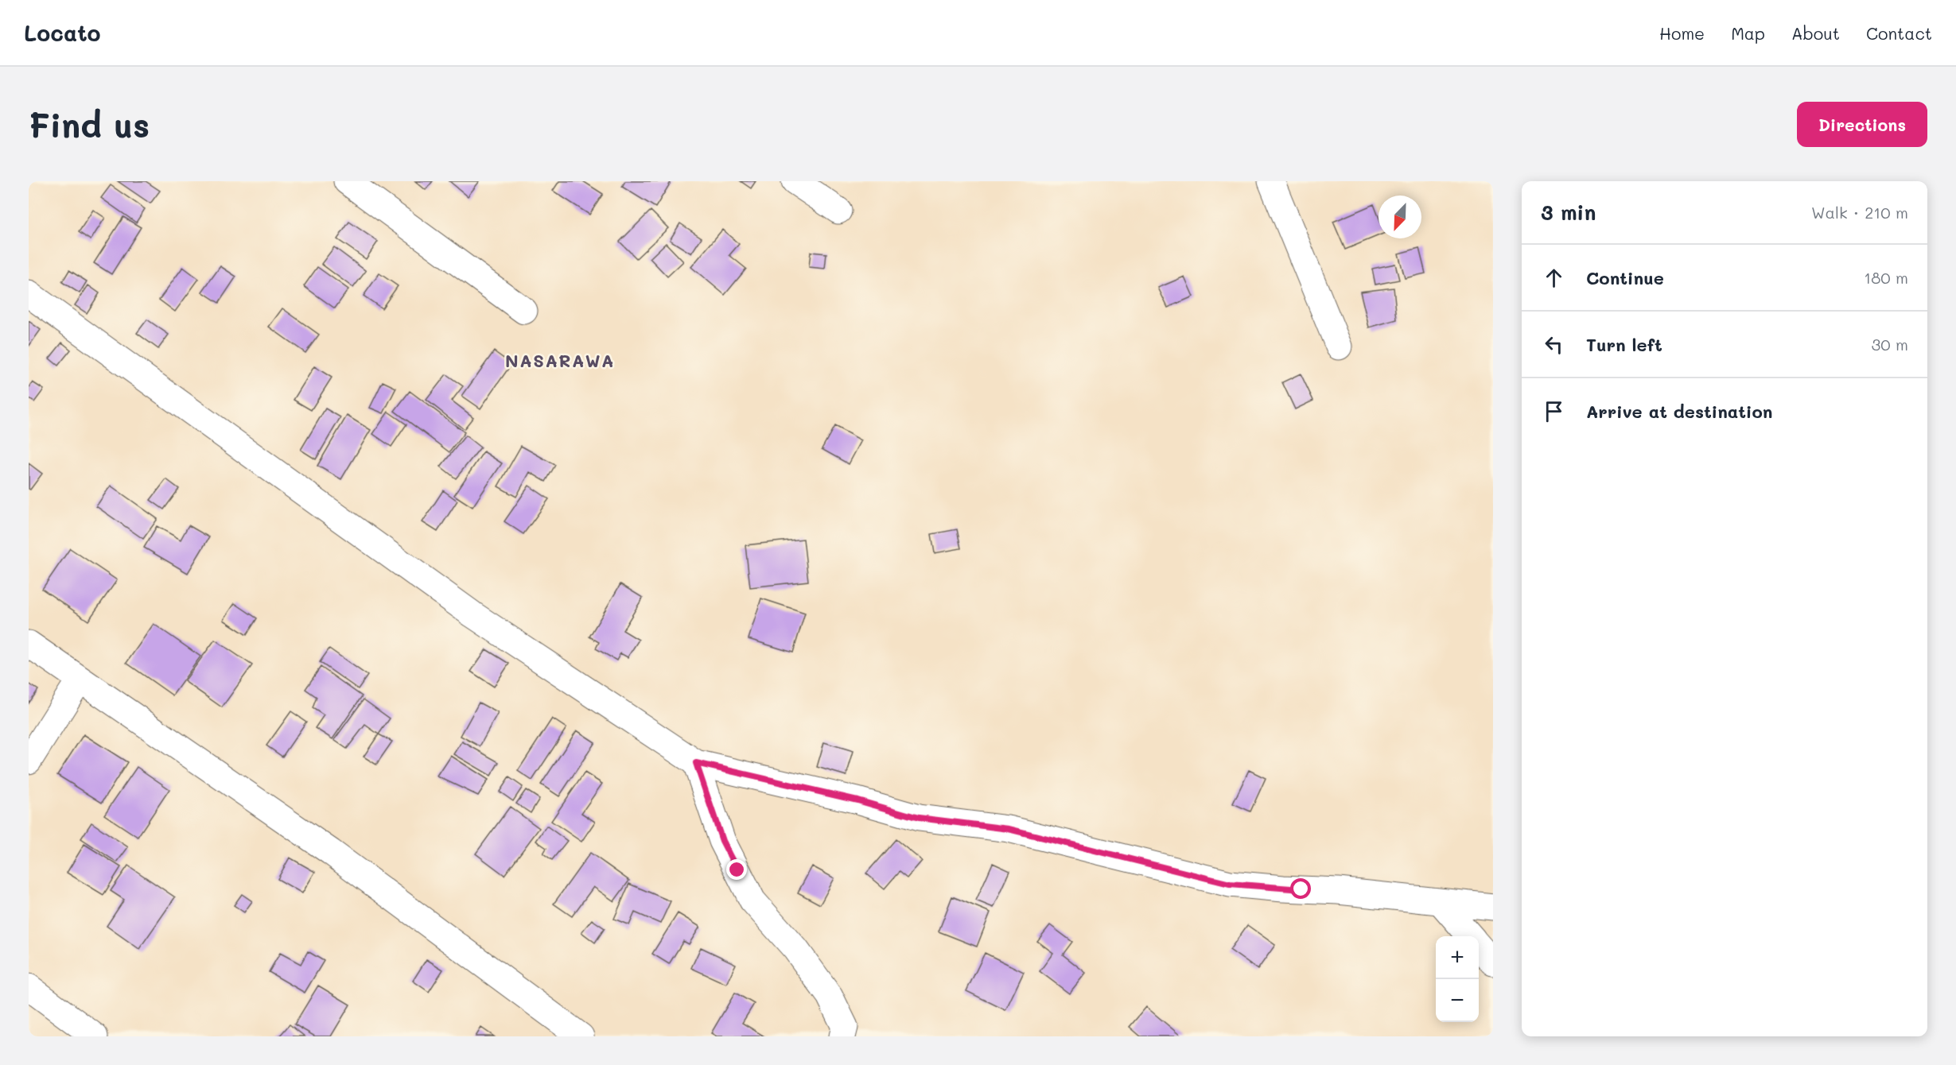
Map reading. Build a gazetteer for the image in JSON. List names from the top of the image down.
{
  "districts": ["NASARAWA"],
  "north": "bottom left",
  "page": {
    "header": "Locato",
    "nav": [
      "Home",
      "Map",
      "About",
      "Contact"
    ],
    "buttons": "Directions",
    "title": "Find us",
    "heading": ["3 min", "Walk · 210 m"],
    "list": [
      ["Continue", "180 m"],
      ["Turn left", "30 m"],
      "Arrive at destination"
    ],
    "map_buttons": ["+", "−"]
  }
}
